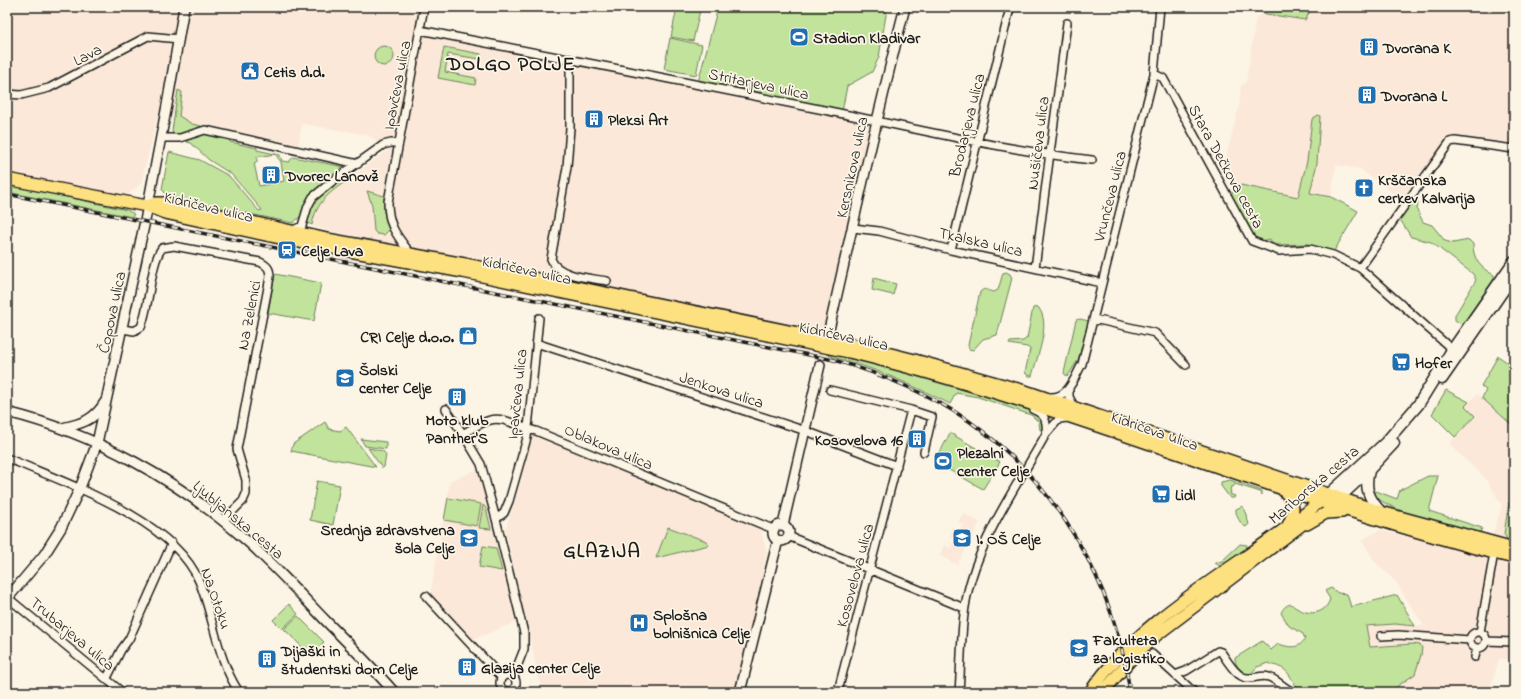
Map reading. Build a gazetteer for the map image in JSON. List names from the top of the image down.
{
  "streets": {
    "main road": ["Kidričeva ulica", "Mariborska cesta"],
    "street": [
      "Lava",
      "Stritarjeva ulica",
      "Ipavčeva ulica",
      "Brodarjeva ulica",
      "Nušičeva ulica",
      "Stara Dečkova cesta",
      "Kersnikova ulica",
      "Vrunčeva ulica",
      "Tkalska ulica",
      "Čopova ulica",
      "Na Zelenici",
      "Jenkova ulica",
      "Oblakova ulica",
      "Ljubljanska cesta",
      "Kosovelova ulica",
      "Na Otoku",
      "Trubarjeva ulica"
    ]
  },
  "crossings": [
    ["Lava", "Čopova ulica"],
    ["Stritarjeva ulica", "Ipavčeva ulica"],
    ["Stritarjeva ulica", "Brodarjeva ulica"],
    ["Stritarjeva ulica", "Nušičeva ulica"],
    ["Stritarjeva ulica", "Kersnikova ulica"],
    ["Ipavčeva ulica", "Kidričeva ulica"],
    ["Ipavčeva ulica", "Jenkova ulica"],
    ["Ipavčeva ulica", "Oblakova ulica"],
    ["Brodarjeva ulica", "Tkalska ulica"],
    ["Nušičeva ulica", "Tkalska ulica"],
    ["Stara Dečkova cesta", "Vrunčeva ulica"],
    ["Stara Dečkova cesta", "Mariborska cesta"],
    ["Kersnikova ulica", "Tkalska ulica"],
    ["Vrunčeva ulica", "Tkalska ulica"],
    ["Kidričeva ulica", "Čopova ulica"],
    ["Kidričeva ulica", "Mariborska cesta"],
    ["Čopova ulica", "Na Zelenici"],
    ["Čopova ulica", "Ljubljanska cesta"],
    ["Čopova ulica", "Na Otoku"],
    ["Čopova ulica", "Trubarjeva ulica"],
    ["Na Zelenici", "Ljubljanska cesta"],
    ["Jenkova ulica", "Kosovelova ulica"]
  ],
  "districts": ["DOLGO POLJE", "GLAZIJA"],
  "places": {
    "sports": ["Stadion Kladivar", "Plezalni center Celje"],
    "building": [
      "Dvorana K",
      "Dvorana L",
      "Pleksi Art",
      "Dvorec Lanovž",
      "Moto klub Panther'S",
      "Kosovelova 16",
      "Dijaški in študentski dom Celje",
      "Glazija center Celje"
    ],
    "public building": ["Cetis d.d."],
    "church": ["Krščanska cerkev Kalvarija"],
    "station": ["Celje Lava"],
    "shop": ["CRI Celje d.o.o."],
    "supermarket": ["Hofer", "Lidl"],
    "school or university": [
      "Šolski center Celje",
      "Srednja zdravstvena šola Celje",
      "I. OŠ Celje",
      "Fakulteta za logistiko"
    ],
    "hospital": ["Splošna bolnišnica Celje"]
  }
}
